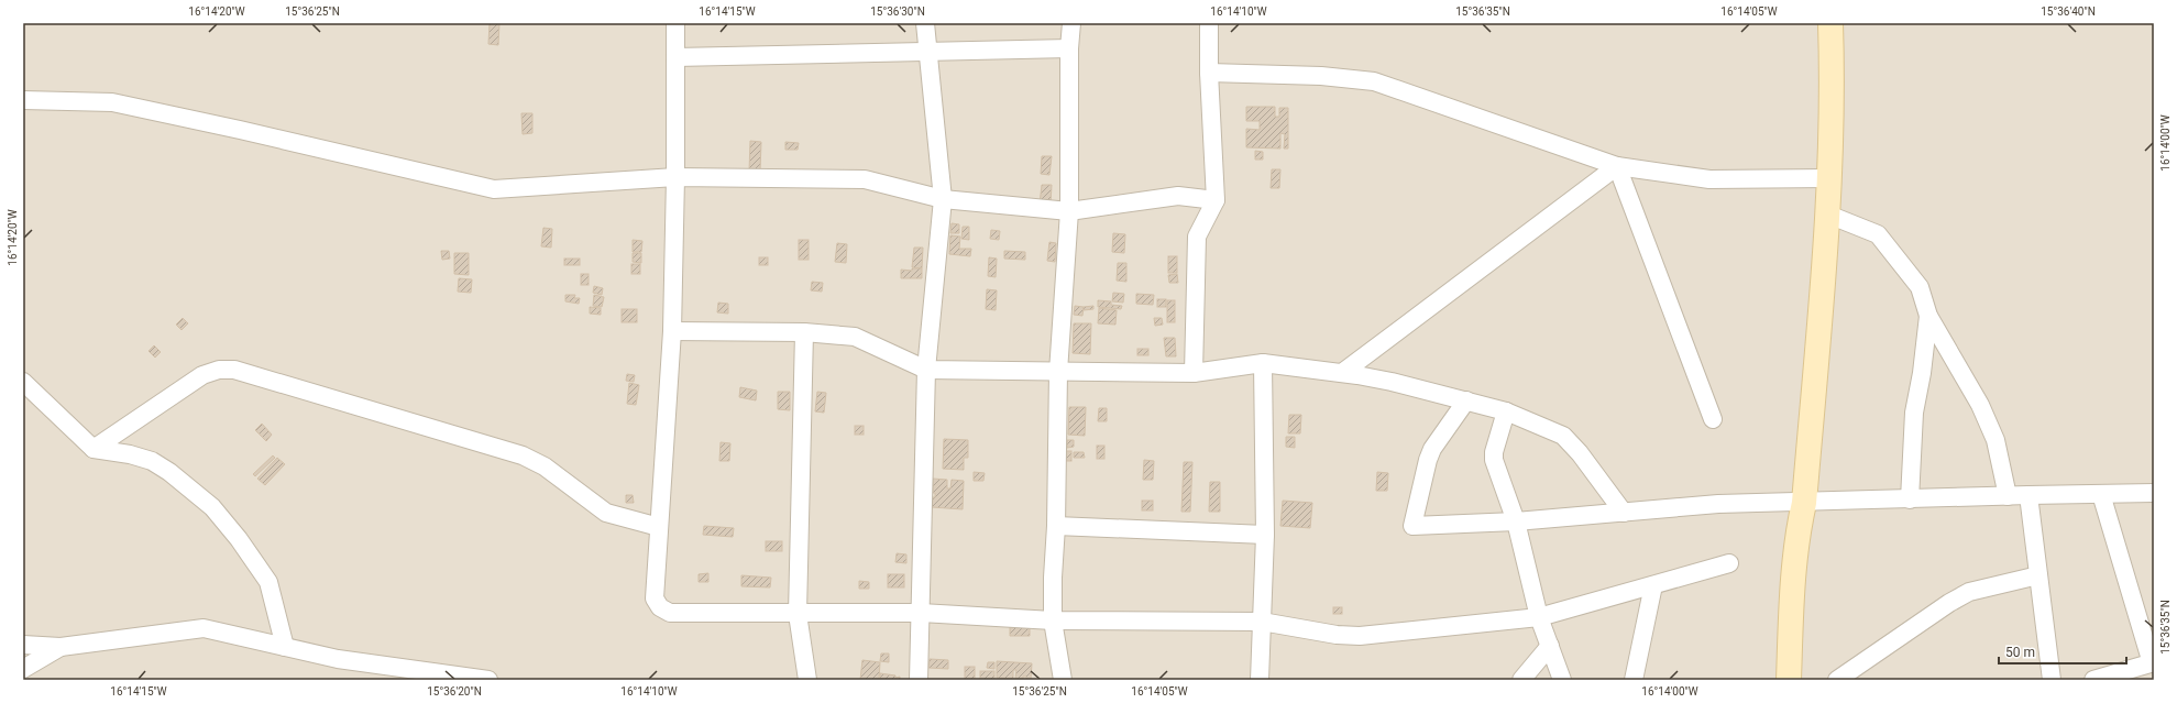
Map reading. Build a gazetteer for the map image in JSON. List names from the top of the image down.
{
  "scale_bar": "50 m",
  "coordinates": [
    "16°14'20\"W",
    "15°36'25\"N",
    "16°14'15\"W",
    "15°36'30\"N",
    "16°14'10\"W",
    "15°36'35\"N",
    "16°14'05\"W",
    "15°36'40\"N",
    "16°14'00\"W",
    "15°36'20\"N"
  ]
}
